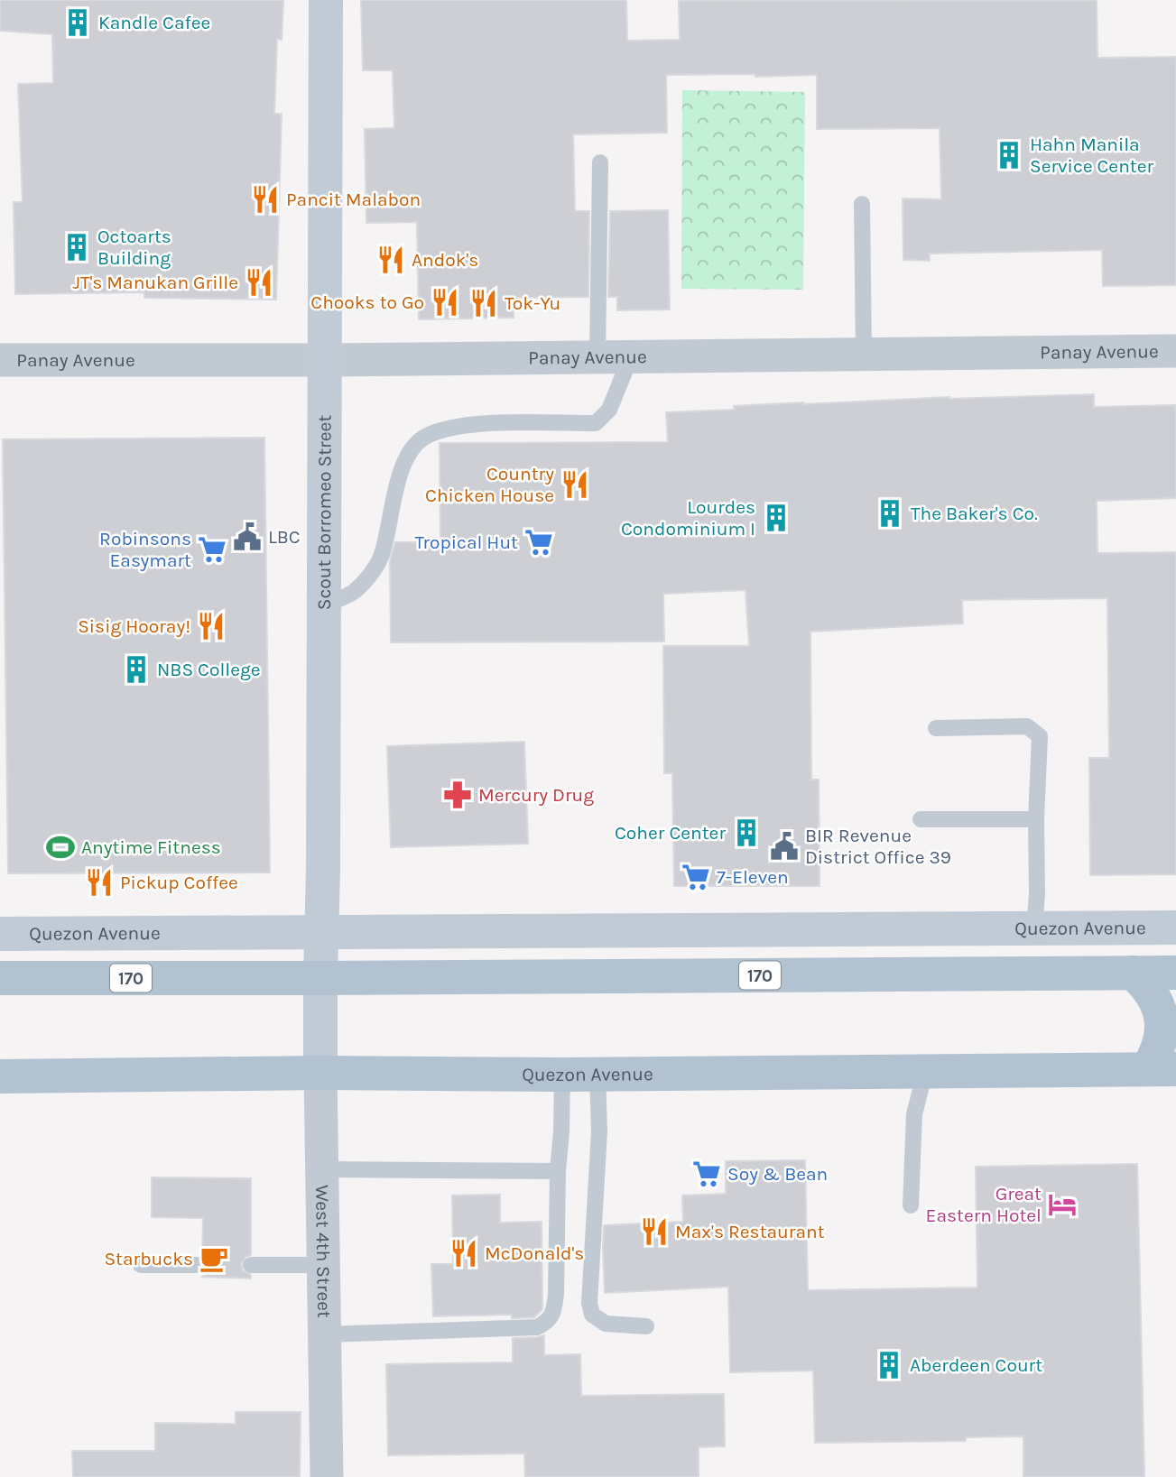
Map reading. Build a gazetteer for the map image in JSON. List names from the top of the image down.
{
  "streets": {
    "main road": ["Quezon Avenue", "170"],
    "street": ["Panay Avenue", "Scout Borromeo Street", "West 4th Street"]
  },
  "crossings": [
    ["Panay Avenue", "Scout Borromeo Street"],
    ["Scout Borromeo Street", "Quezon Avenue"],
    ["Scout Borromeo Street", "170"],
    ["Scout Borromeo Street", "West 4th Street"],
    ["Quezon Avenue", "West 4th Street"]
  ],
  "places": {
    "building": [
      "Kandle Cafee",
      "Hahn Manila Service Center",
      "Octoarts Building",
      "The Baker's Co.",
      "Lourdes Condominium I",
      "NBS College",
      "Coher Center",
      "Aberdeen Court"
    ],
    "restaurant": [
      "Pancit Malabon",
      "Andok's",
      "JT's Manukan Grille",
      "Chooks to Go",
      "Tok-Yu",
      "Country Chicken House",
      "Sisig Hooray!",
      "Pickup Coffee",
      "Max's Restaurant",
      "McDonald's"
    ],
    "public building": ["LBC", "BIR Revenue District Office 39"],
    "supermarket": [
      "Tropical Hut",
      "Robinsons Easymart",
      "7-Eleven",
      "Soy & Bean"
    ],
    "pharmacy": ["Mercury Drug"],
    "sports": ["Anytime Fitness"],
    "hotel": ["Great Eastern Hotel"],
    "cafe": ["Starbucks"]
  }
}
